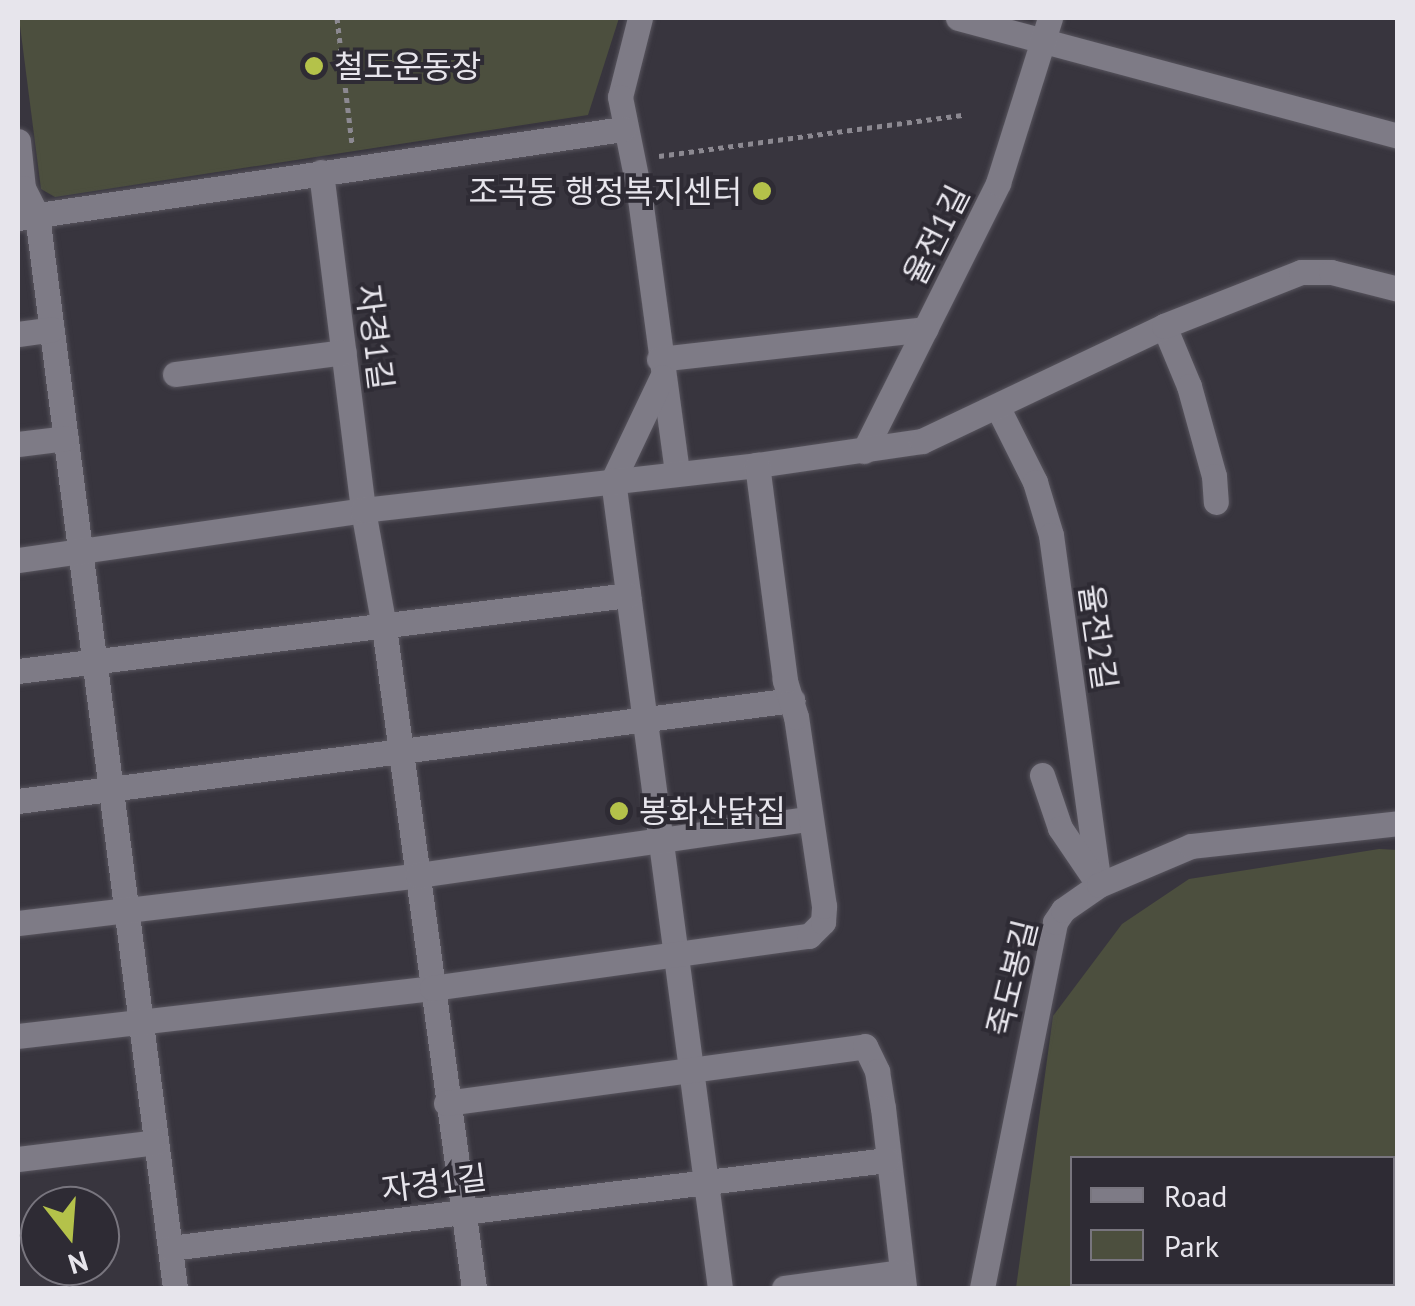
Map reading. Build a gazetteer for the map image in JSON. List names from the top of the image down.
{
  "streets": {
    "street": [
      "율전1길",
      "자경1길",
      "율전2길",
      "죽도봉길"
    ]
  },
  "crossings": [
    ["율전2길", "죽도봉길"]
  ],
  "places": ["철도운동장", "조곡동 행정복지센터", "봉화산닭집"],
  "legend": ["Road", "Park"],
  "north": "bottom"
}
